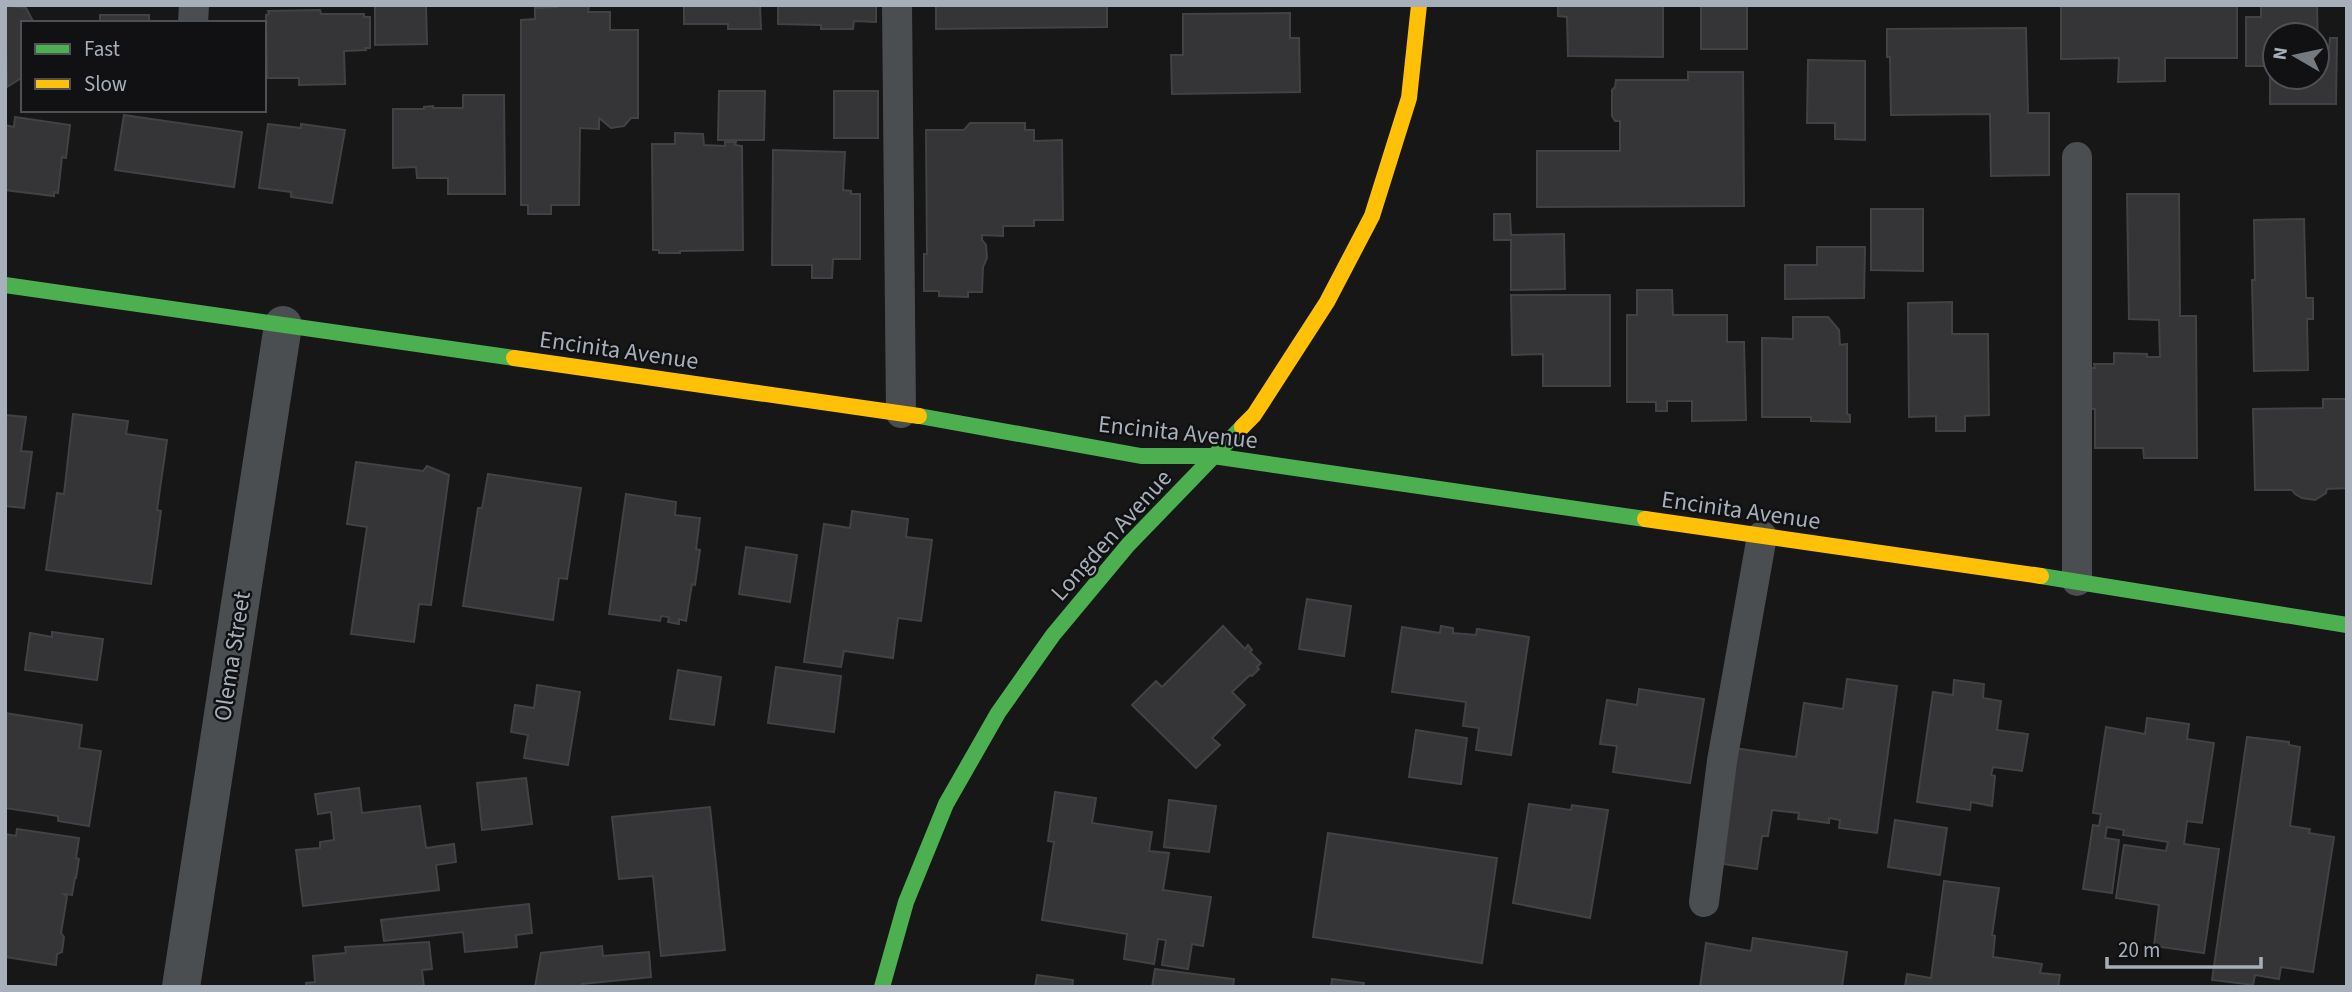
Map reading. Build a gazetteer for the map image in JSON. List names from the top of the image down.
{
  "streets": {
    "street": ["Encinita Avenue", "Longden Avenue", "Olema Street"]
  },
  "crossings": [
    ["Encinita Avenue", "Longden Avenue"],
    ["Encinita Avenue", "Olema Street"]
  ],
  "legend": ["Fast", "Slow"],
  "scale_bar": "20 m",
  "north": "left"
}
